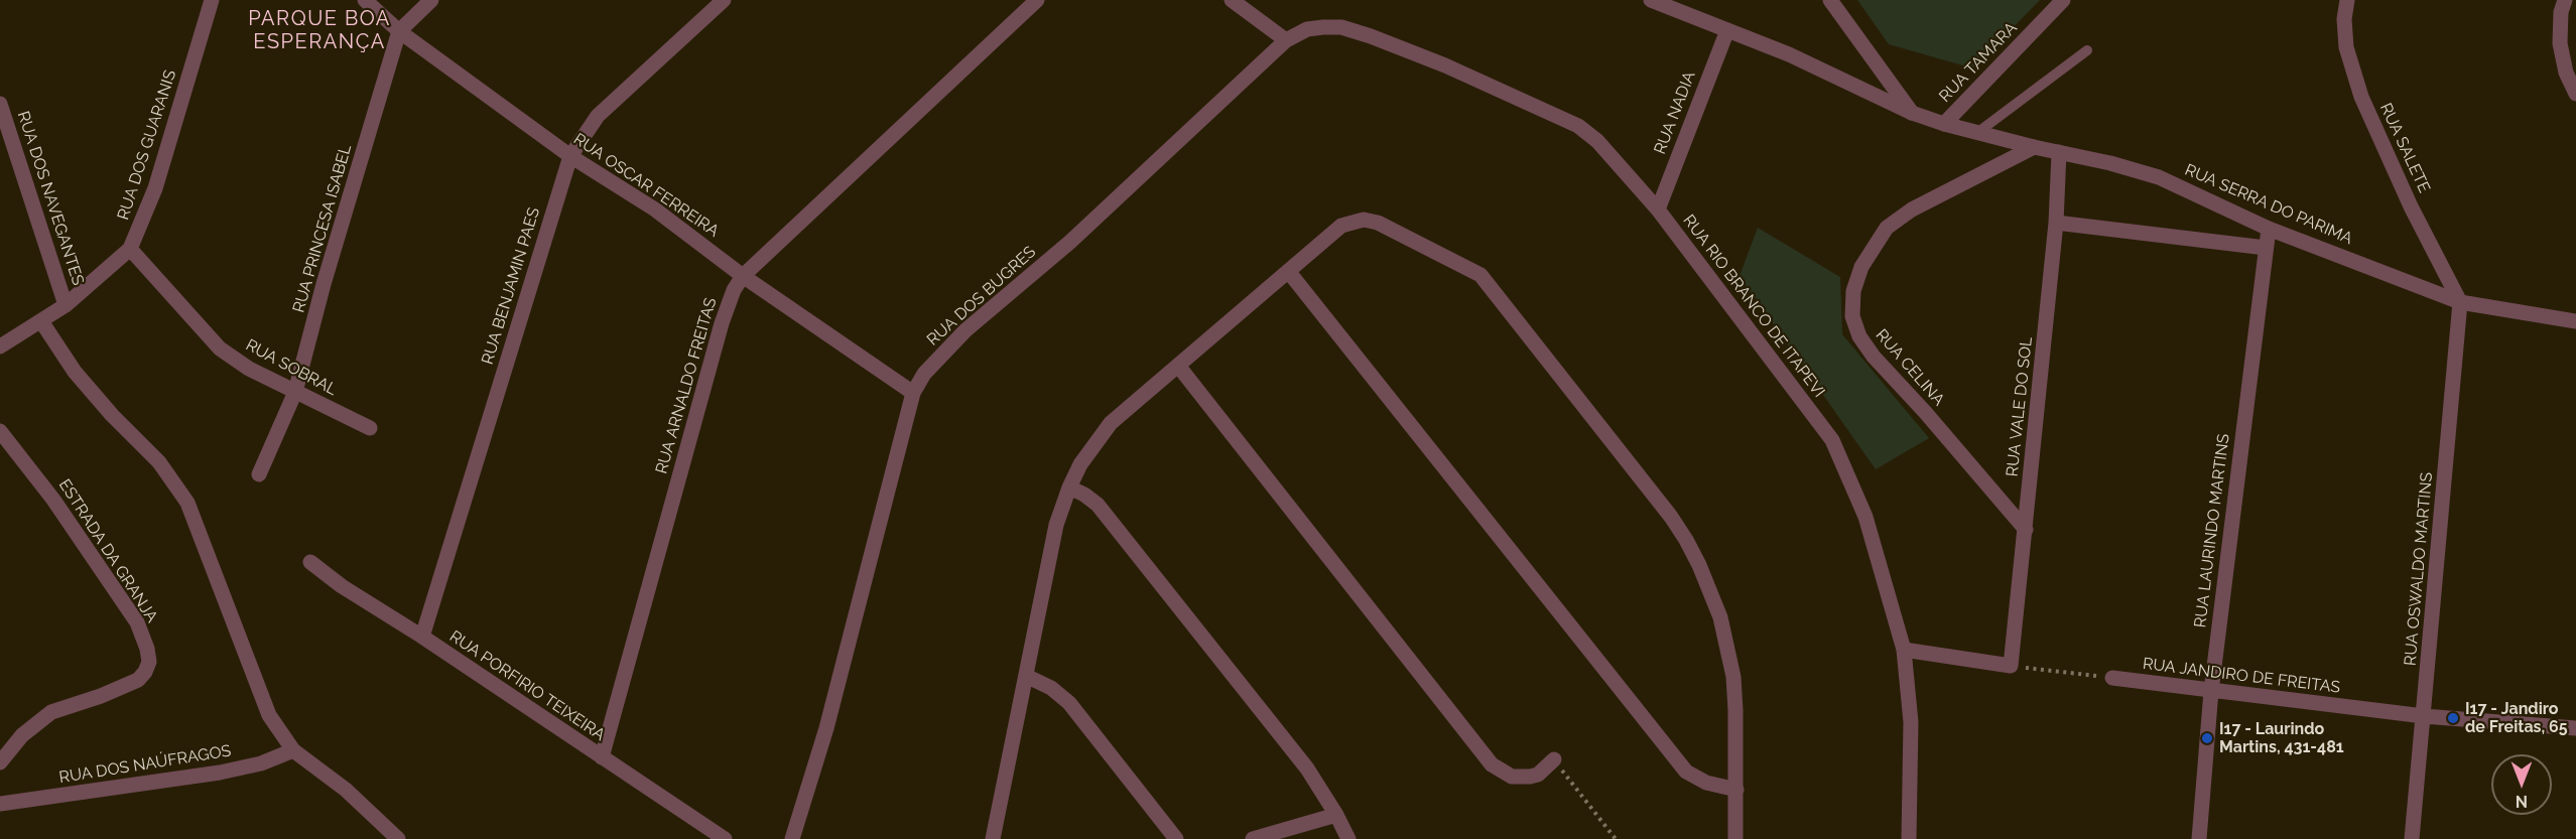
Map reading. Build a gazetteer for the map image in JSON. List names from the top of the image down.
{
  "streets": {
    "street": [
      "RUA TAMARA",
      "RUA NADIA",
      "RUA DOS GUARANIS",
      "RUA SALETE",
      "RUA OSCAR FERREIRA",
      "RUA DOS NAVEGANTES",
      "RUA SERRA DO PARIMA",
      "RUA PRINCESA ISABEL",
      "RUA BENJAMIN PAES",
      "RUA DOS BUGRES",
      "RUA RIO BRANCO DE ITAPEVI",
      "RUA SOBRAL",
      "RUA CELINA",
      "RUA ARNALDO FREITAS",
      "RUA VALE DO SOL",
      "RUA LAURINDO MARTINS",
      "ESTRADA DA GRANJA",
      "RUA OSWALDO MARTINS",
      "RUA JANDIRO DE FREITAS",
      "RUA PORFIRIO TEIXEIRA",
      "RUA DOS NAÚFRAGOS"
    ]
  },
  "crossings": [
    ["RUA TAMARA", "RUA SERRA DO PARIMA"],
    ["RUA NADIA", "RUA SERRA DO PARIMA"],
    ["RUA NADIA", "RUA RIO BRANCO DE ITAPEVI"],
    ["RUA DOS GUARANIS", "RUA DOS NAVEGANTES"],
    ["RUA DOS GUARANIS", "RUA SOBRAL"],
    ["RUA SALETE", "RUA SERRA DO PARIMA"],
    ["RUA SALETE", "RUA OSWALDO MARTINS"],
    ["RUA OSCAR FERREIRA", "RUA PRINCESA ISABEL"],
    ["RUA OSCAR FERREIRA", "RUA BENJAMIN PAES"],
    ["RUA OSCAR FERREIRA", "RUA DOS BUGRES"],
    ["RUA OSCAR FERREIRA", "RUA ARNALDO FREITAS"],
    ["RUA SERRA DO PARIMA", "RUA CELINA"],
    ["RUA SERRA DO PARIMA", "RUA VALE DO SOL"],
    ["RUA SERRA DO PARIMA", "RUA LAURINDO MARTINS"],
    ["RUA SERRA DO PARIMA", "RUA OSWALDO MARTINS"],
    ["RUA PRINCESA ISABEL", "RUA SOBRAL"],
    ["RUA BENJAMIN PAES", "RUA PORFIRIO TEIXEIRA"],
    ["RUA DOS BUGRES", "RUA RIO BRANCO DE ITAPEVI"],
    ["RUA CELINA", "RUA VALE DO SOL"],
    ["RUA ARNALDO FREITAS", "RUA PORFIRIO TEIXEIRA"],
    ["RUA LAURINDO MARTINS", "RUA JANDIRO DE FREITAS"],
    ["RUA OSWALDO MARTINS", "RUA JANDIRO DE FREITAS"]
  ],
  "districts": ["PARQUE BOA ESPERANÇA"],
  "places": ["I17 - Jandiro de Freitas, 65", "I17 - Laurindo Martins, 431-481"],
  "north": "bottom"
}
